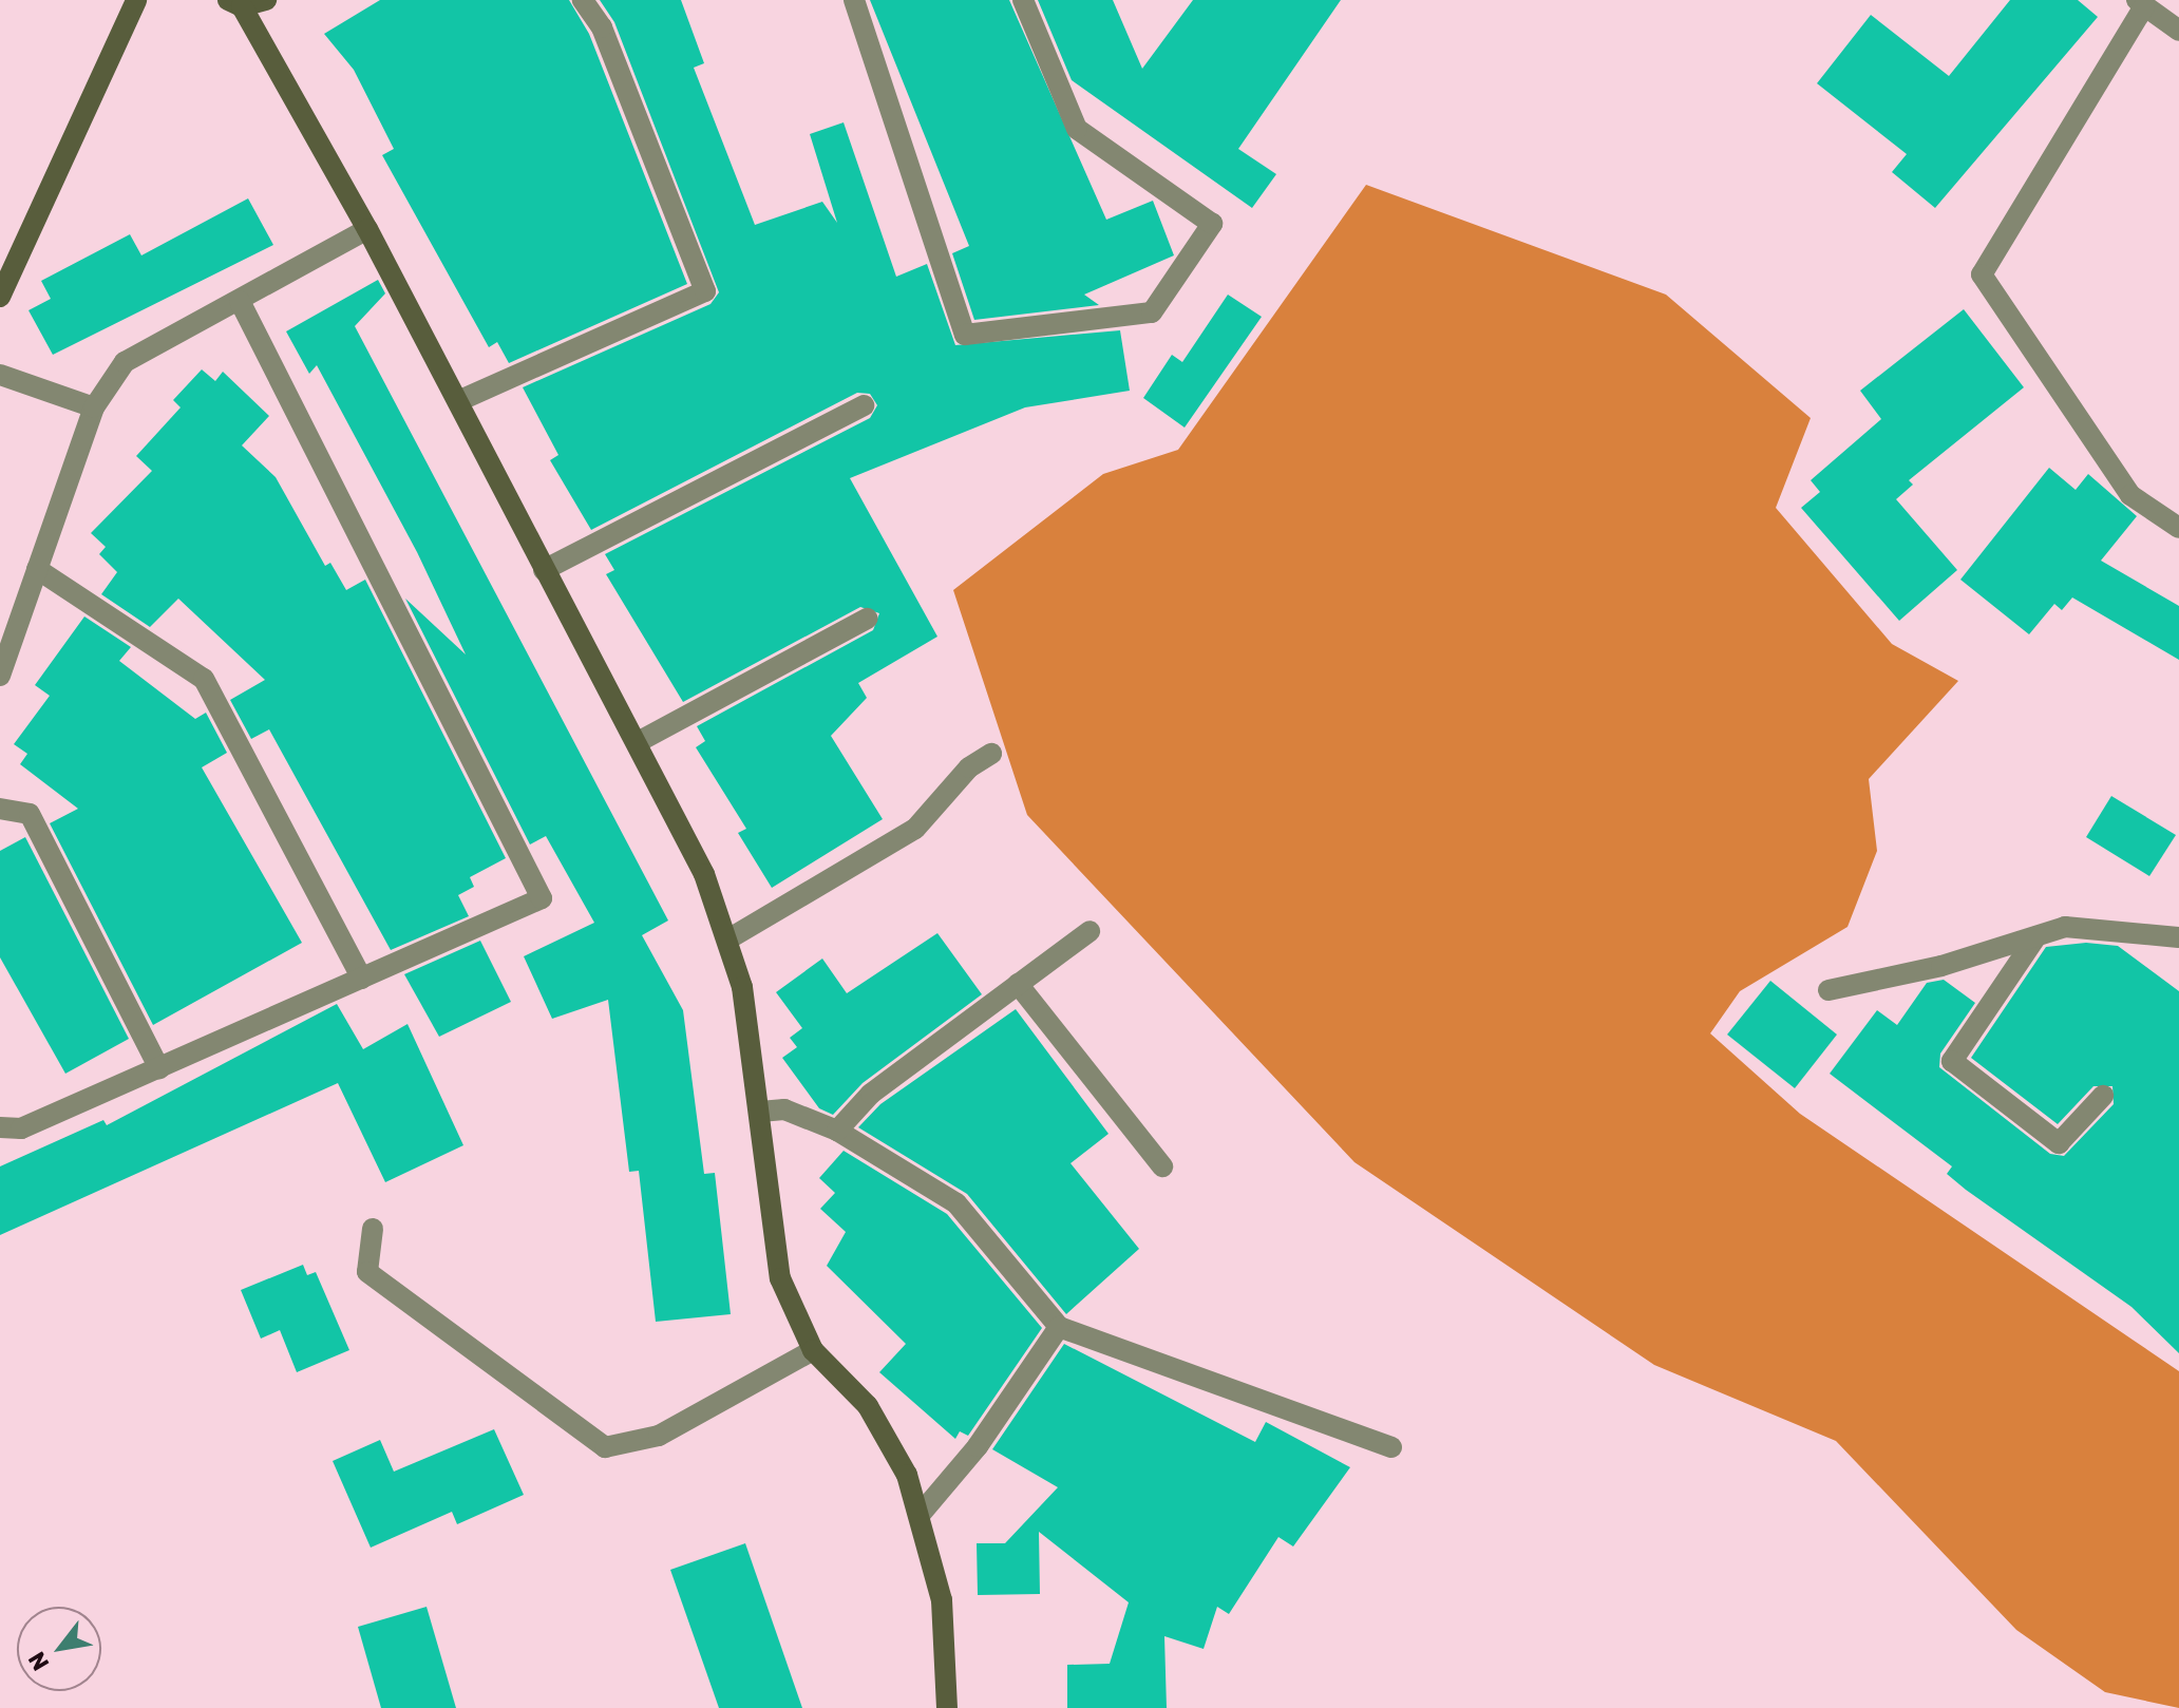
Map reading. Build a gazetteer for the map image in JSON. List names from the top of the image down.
{
  "north": "bottom left"
}
